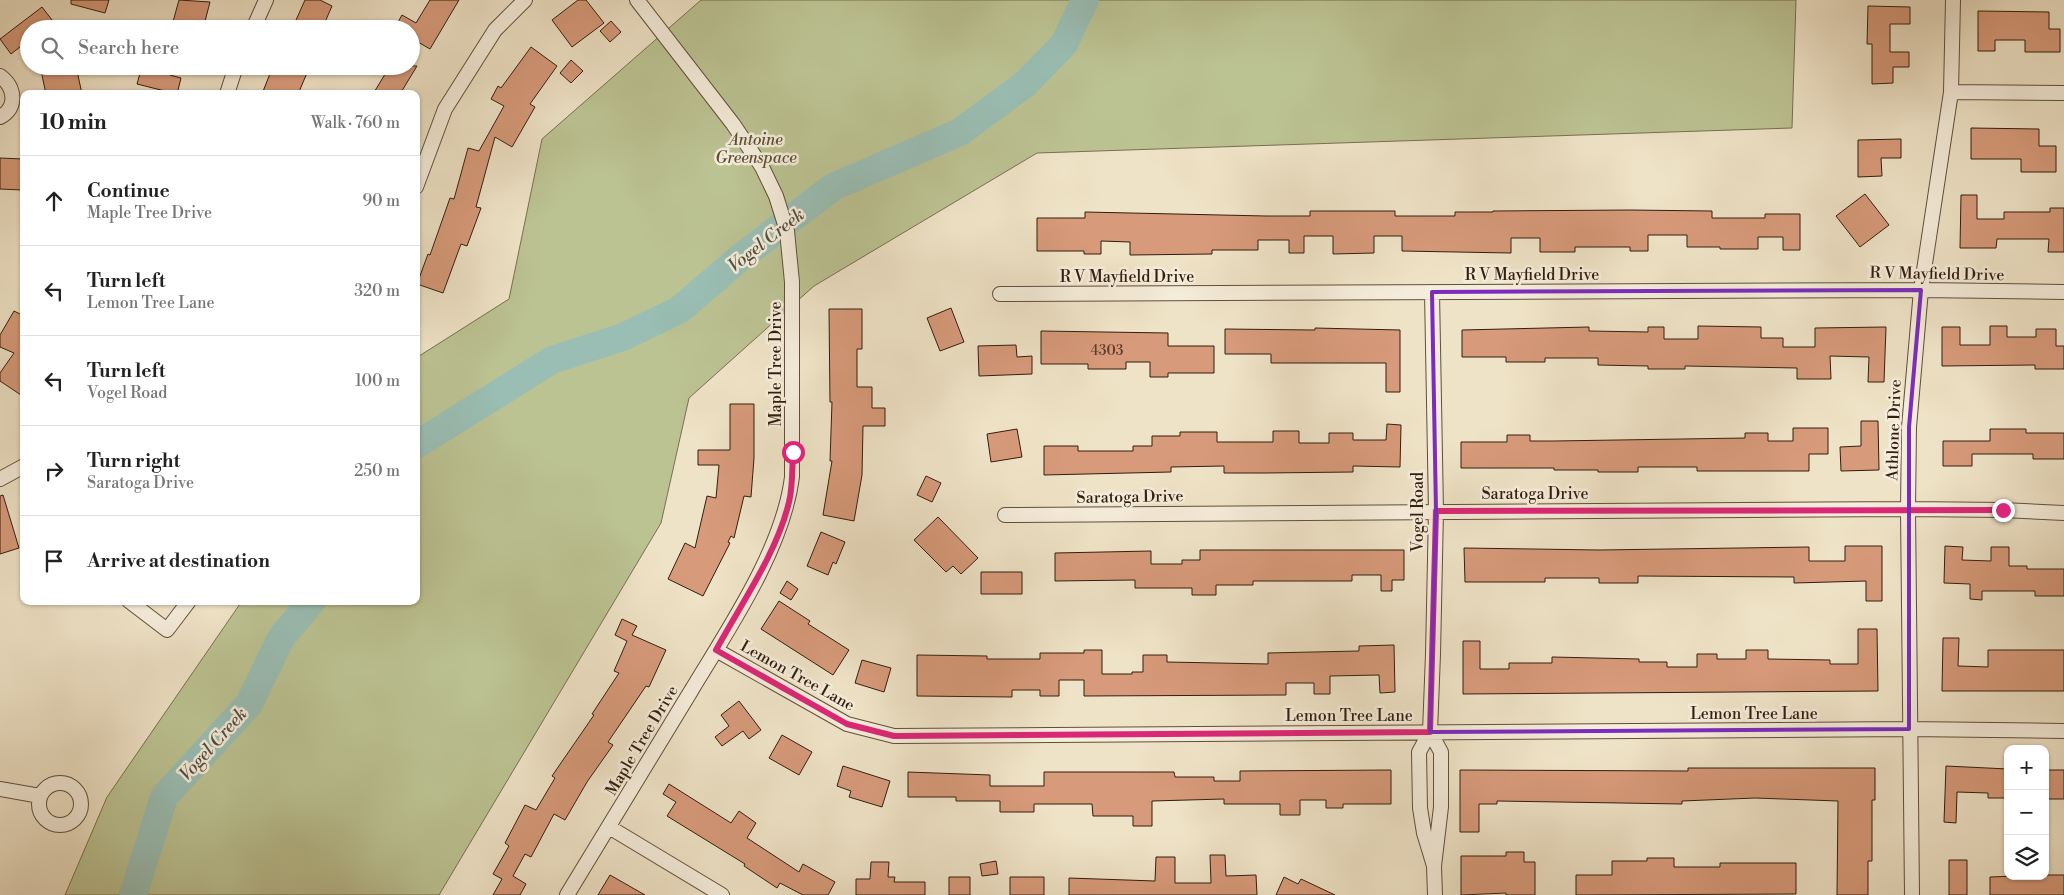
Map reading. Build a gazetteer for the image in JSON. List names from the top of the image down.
{
  "streets": {
    "street": [
      "R V Mayfield Drive",
      "Maple Tree Drive",
      "Athlone Drive",
      "Saratoga Drive",
      "Vogel Road",
      "Lemon Tree Lane"
    ]
  },
  "crossings": [
    ["R V Mayfield Drive", "Athlone Drive"],
    ["R V Mayfield Drive", "Vogel Road"],
    ["Maple Tree Drive", "Lemon Tree Lane"],
    ["Athlone Drive", "Saratoga Drive"],
    ["Athlone Drive", "Lemon Tree Lane"],
    ["Saratoga Drive", "Vogel Road"],
    ["Vogel Road", "Lemon Tree Lane"]
  ],
  "water": ["Vogel Creek"],
  "parks": ["Antoine Greenspace"],
  "house_numbers": ["4303"],
  "page": {
    "search": "Search here",
    "heading": ["10 min", "Walk · 760 m"],
    "list": [
      ["Continue", "Maple Tree Drive", "90 m"],
      ["Turn left", "Lemon Tree Lane", "320 m"],
      ["Turn left", "Vogel Road", "100 m"],
      ["Turn right", "Saratoga Drive", "250 m"],
      "Arrive at destination"
    ],
    "map_buttons": ["+", "−"]
  }
}
